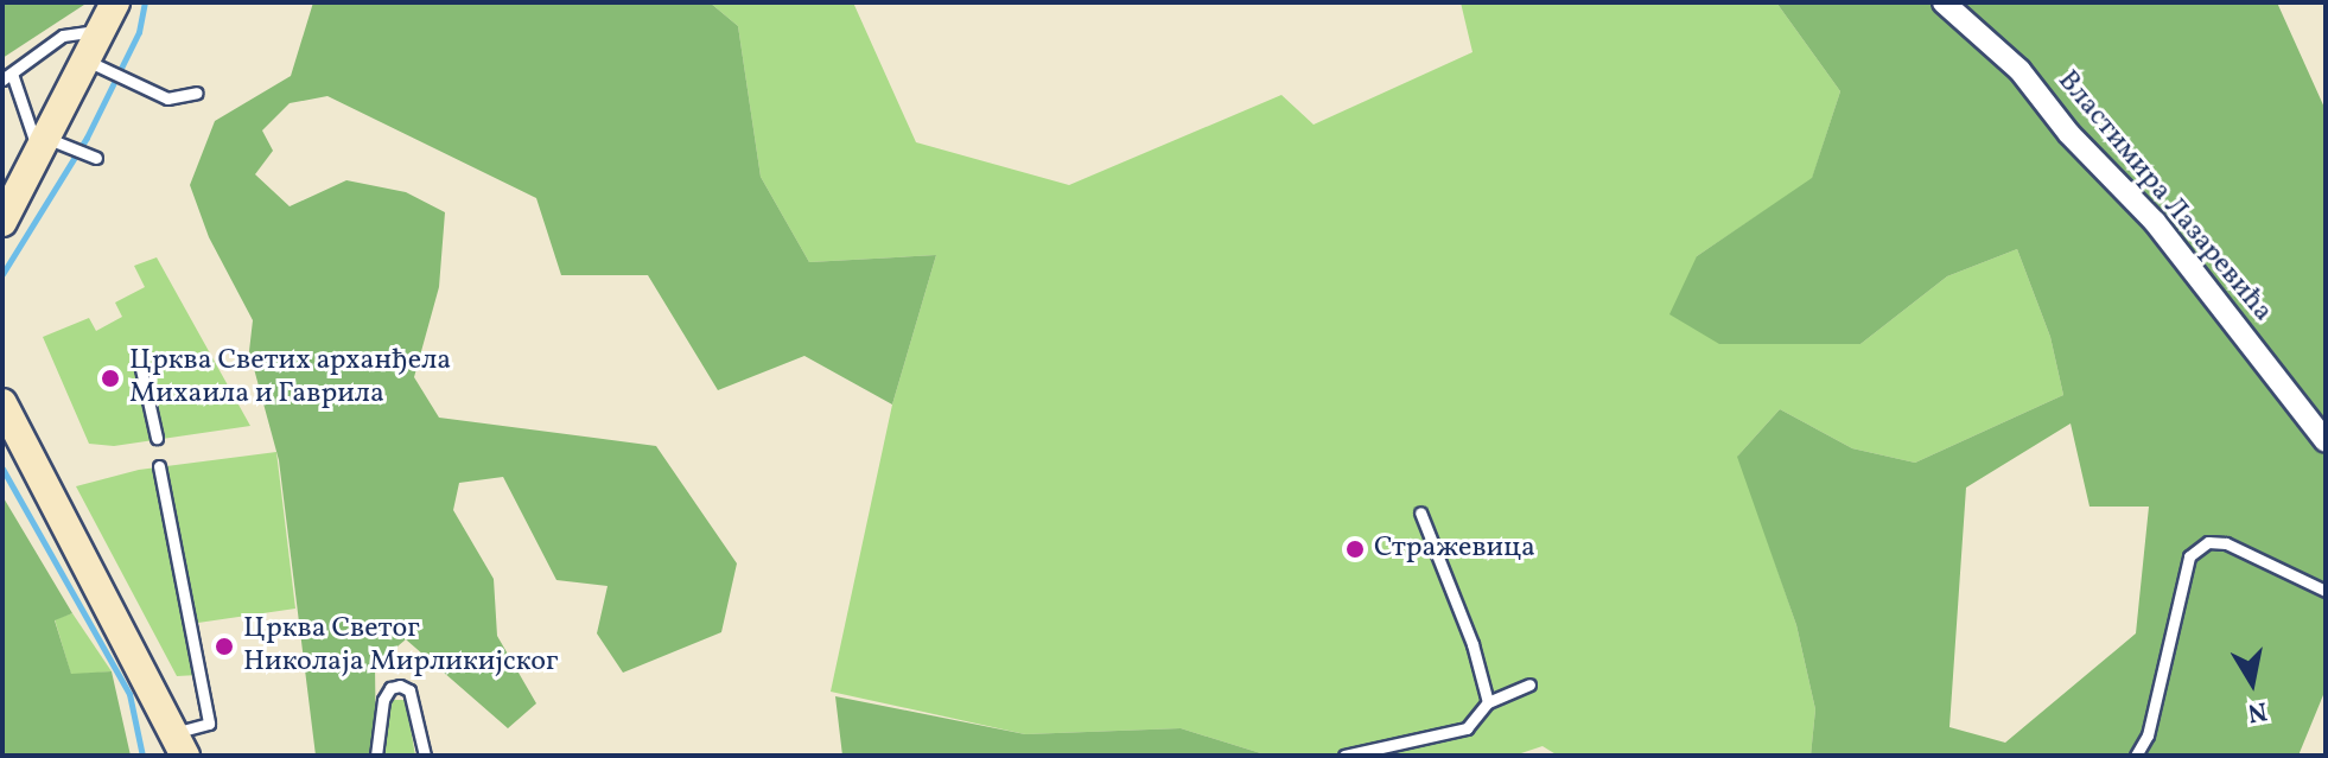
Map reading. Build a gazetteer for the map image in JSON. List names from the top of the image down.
{
  "streets": {
    "street": ["Властимира Лазаревића"]
  },
  "places": ["Црква Светих арханђела Михаила и Гаврила", "Стражевица", "Црква Светог Николаја Мирликијског"],
  "north": "bottom"
}
